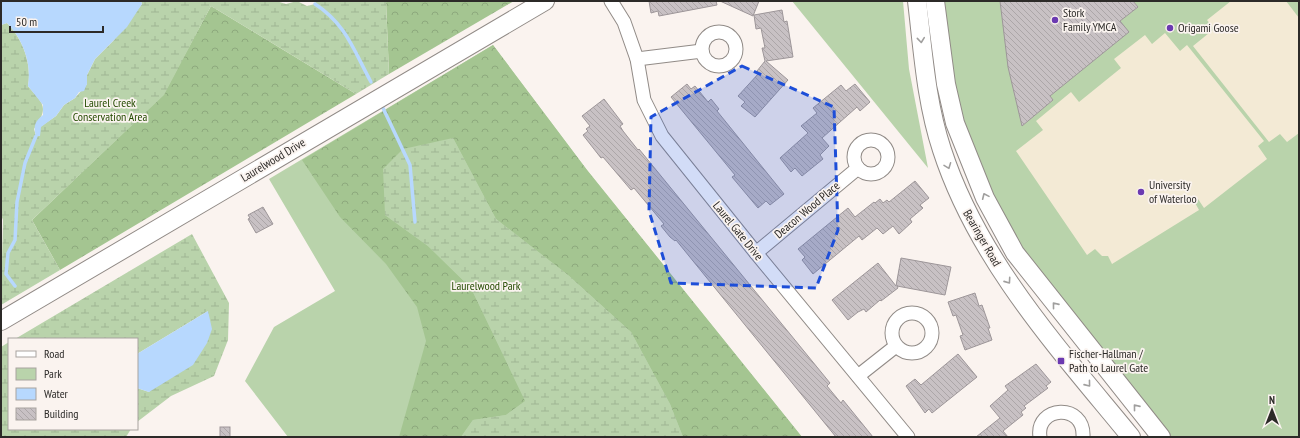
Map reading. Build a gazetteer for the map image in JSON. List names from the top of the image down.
{
  "streets": {
    "main road": ["Laurelwood Drive", "Bearinger Road"],
    "street": ["Deacon Wood Place", "Laurel Gate Drive"]
  },
  "crossings": [
    ["Deacon Wood Place", "Laurel Gate Drive"]
  ],
  "parks": ["Laurel Creek Conservation Area", "Laurelwood Park"],
  "places": {
    "other": ["Stork Family YMCA", "Origami Goose", "University of Waterloo"],
    "transit": ["Fischer-Hallman / Path to Laurel Gate"]
  },
  "legend": [
    "Road",
    "Park",
    "Water",
    "Building"
  ],
  "scale_bar": "50 m",
  "north": "top"
}
